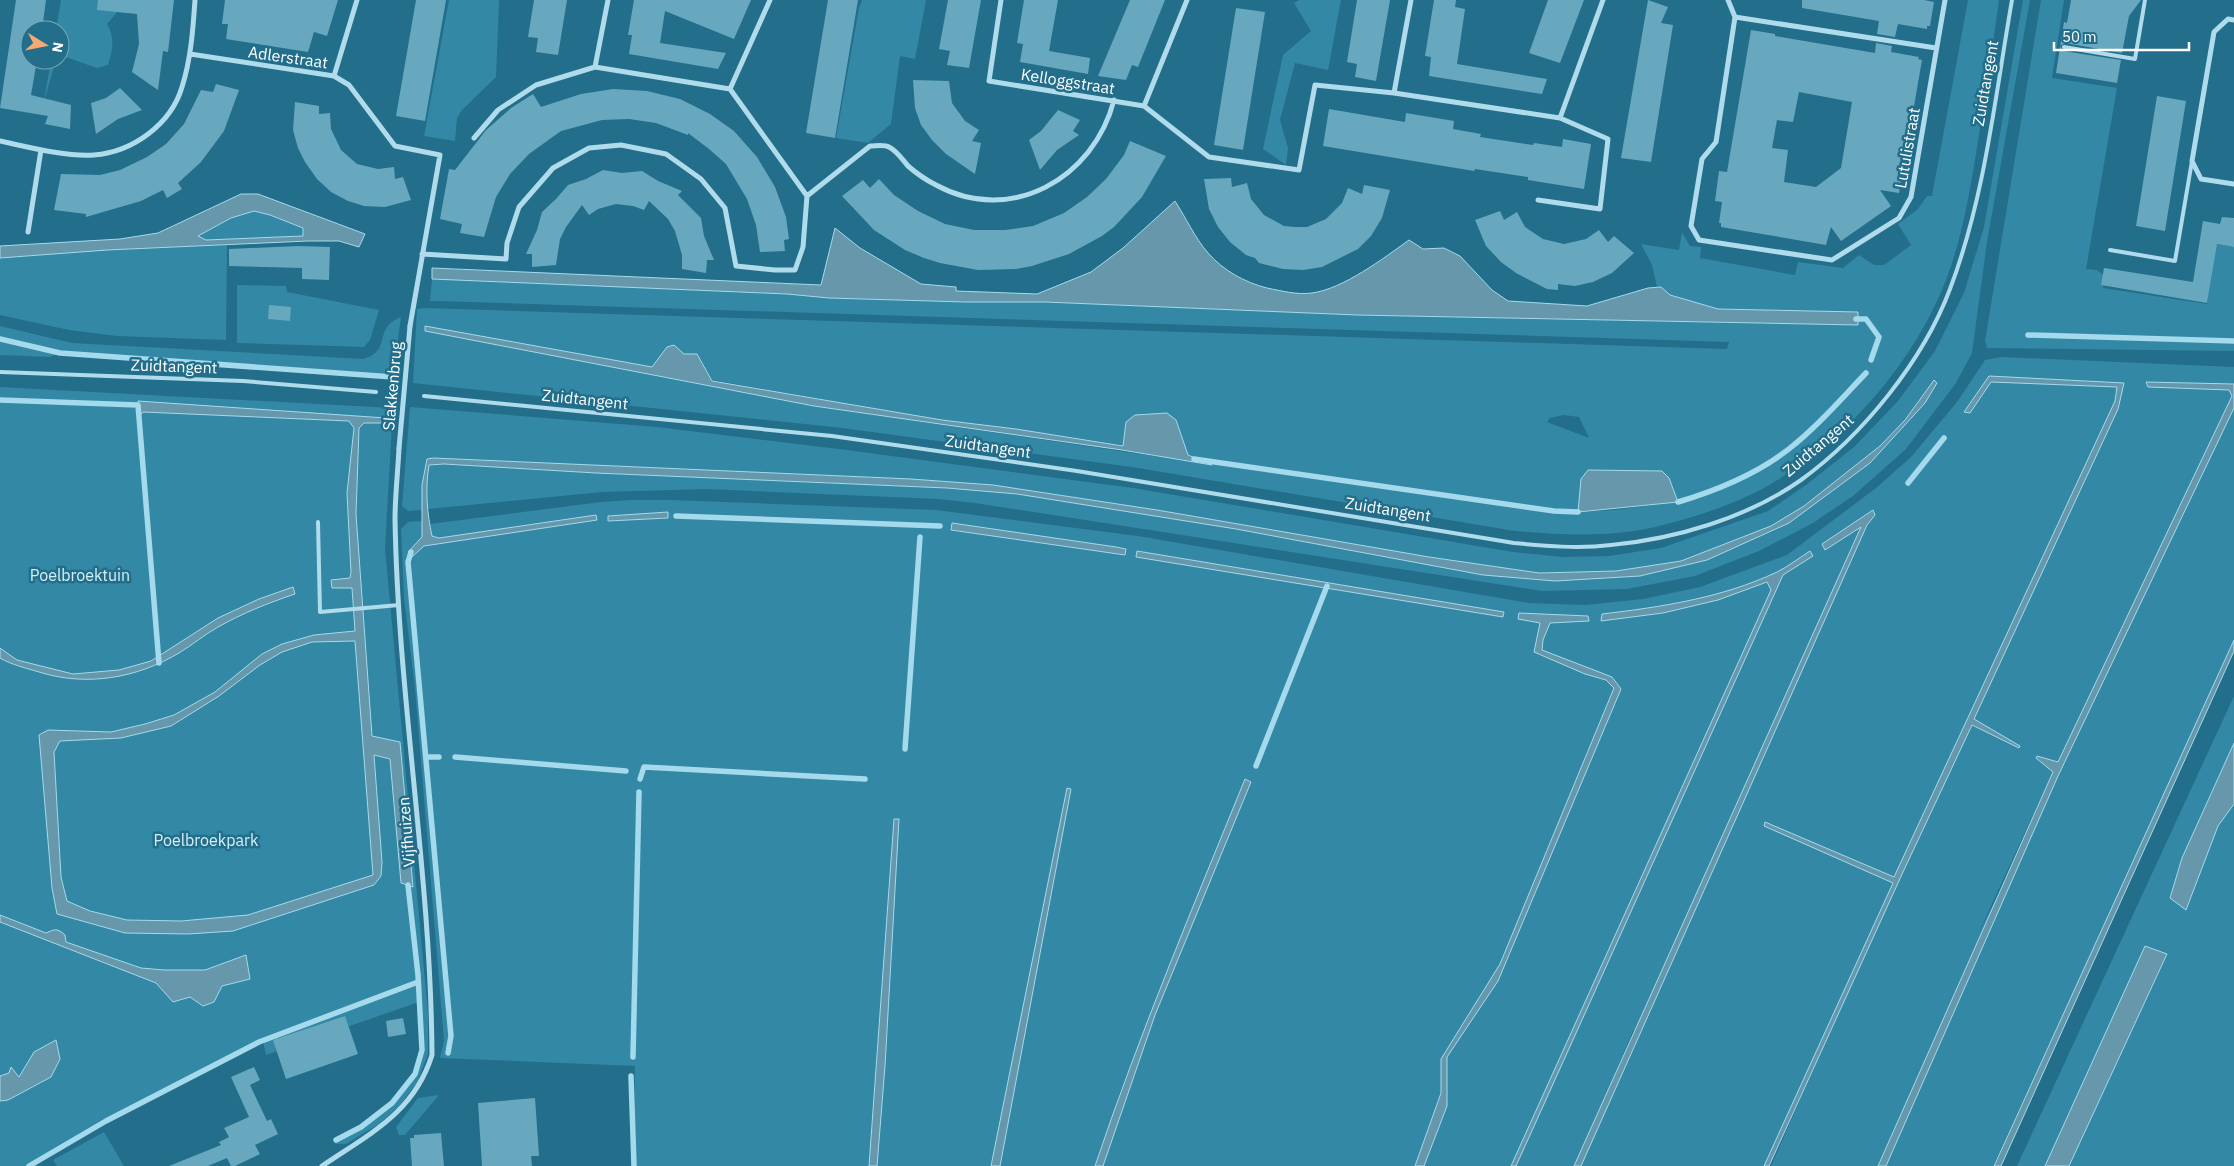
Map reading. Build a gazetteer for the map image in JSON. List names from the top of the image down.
{
  "streets": {
    "street": [
      "Adlerstraat",
      "Kelloggstraat",
      "Lutulistraat",
      "Slakkenbrug",
      "Vijfhuizen"
    ],
    "lane": ["Zuidtangent"]
  },
  "crossings": [
    ["Slakkenbrug", "Vijfhuizen"]
  ],
  "parks": ["Poelbroektuin", "Poelbroekpark"],
  "scale_bar": "50 m",
  "north": "right"
}
